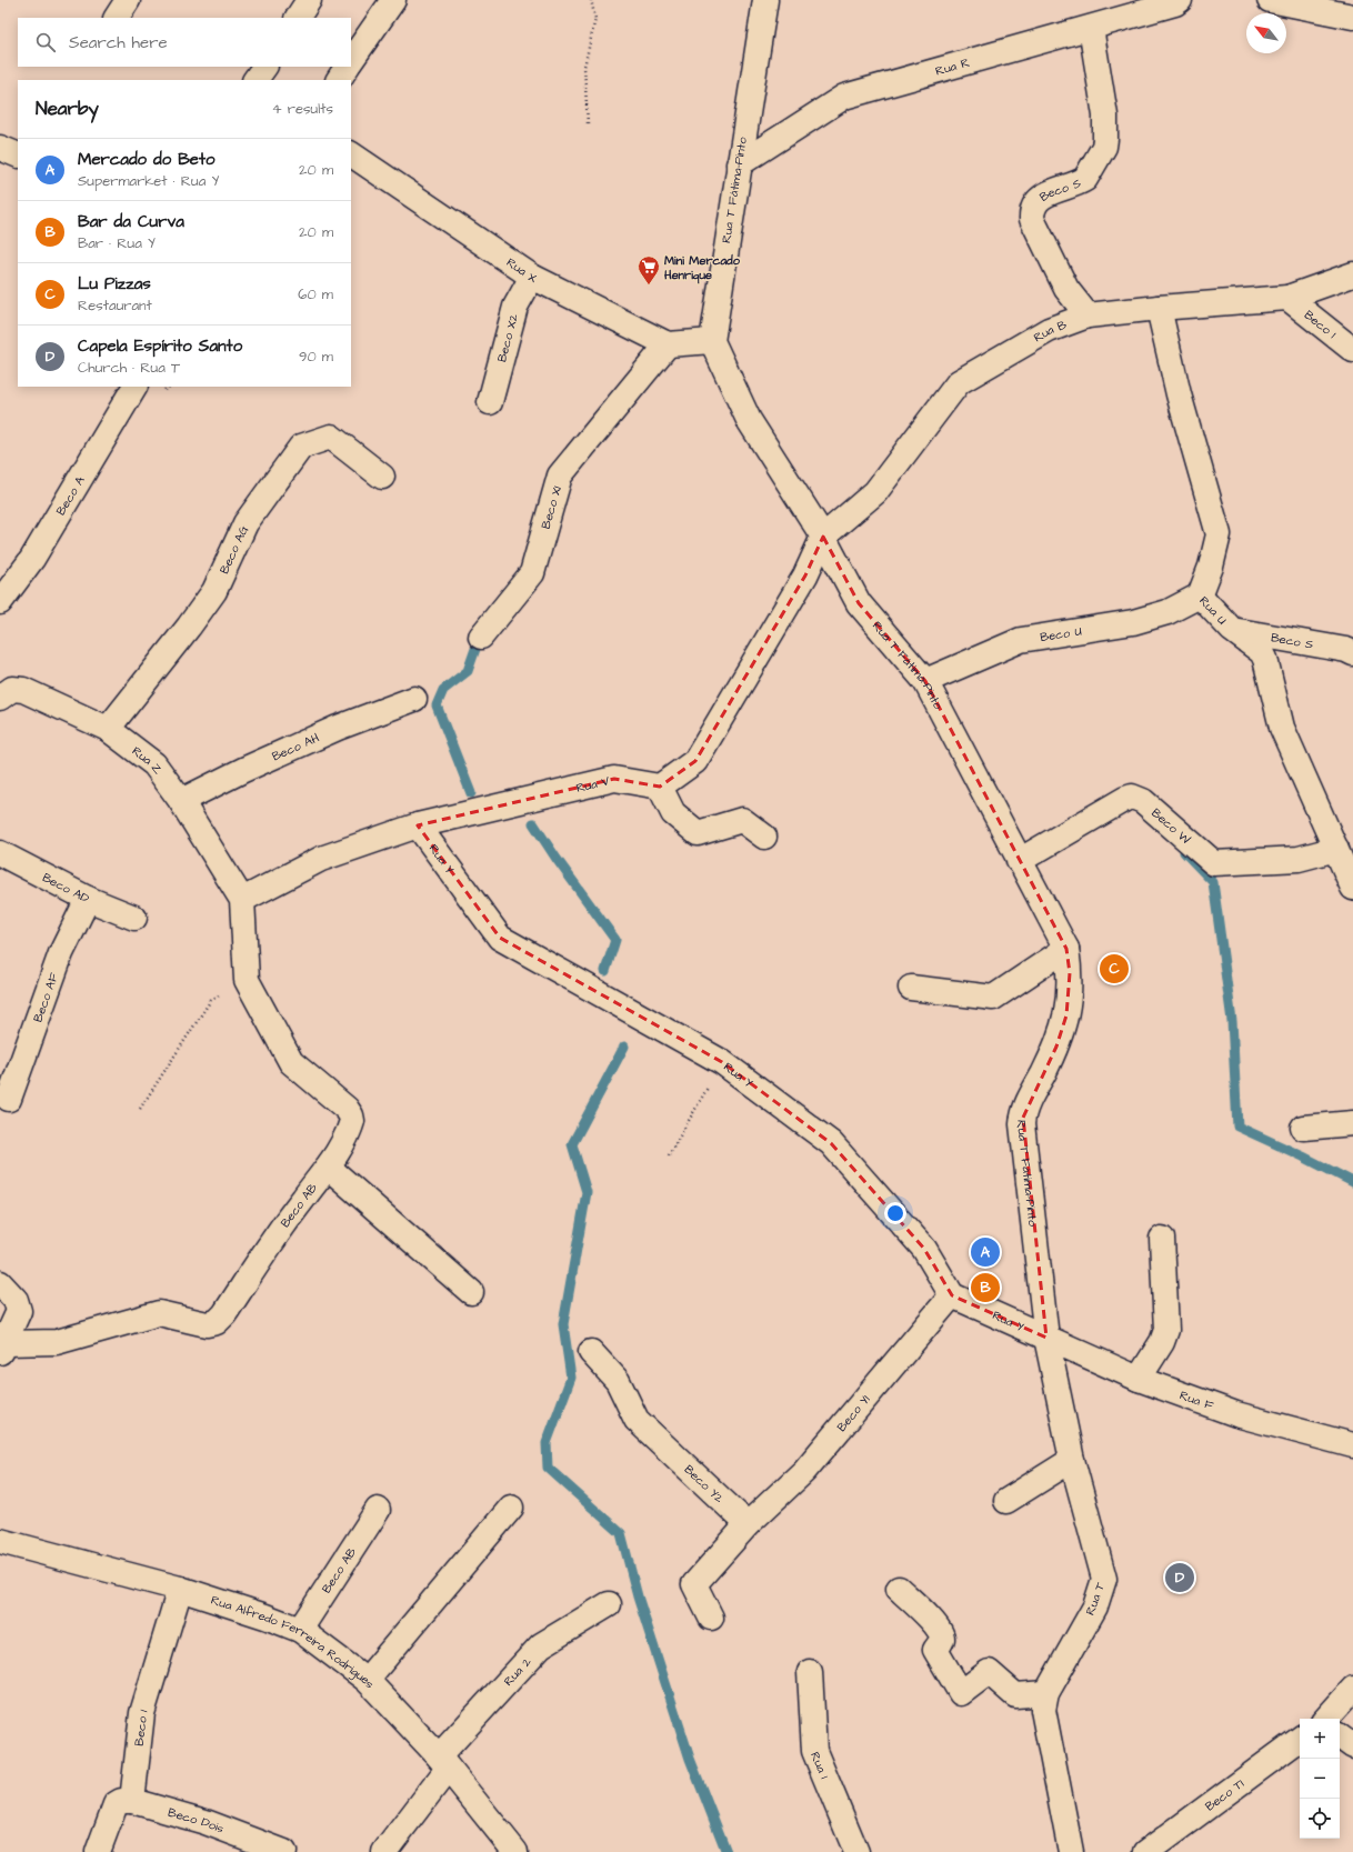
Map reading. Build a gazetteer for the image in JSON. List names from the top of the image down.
{
  "streets": {
    "street": [
      "Rua R",
      "Rua T Fátima-Pinto",
      "Beco S",
      "Rua X",
      "Beco 1",
      "Rua B",
      "Beco X2",
      "Beco A",
      "Beco X1",
      "Beco AG",
      "Rua U",
      "Beco U",
      "Beco AH",
      "Rua Z",
      "Rua V",
      "Beco W",
      "Rua Y",
      "Beco AD",
      "Beco AF",
      "Beco AB",
      "Rua F",
      "Beco Y1",
      "Beco Y2",
      "Rua T",
      "Rua Alfredo Ferreira Rodrigues",
      "Rua 2",
      "Rua 1",
      "Beco T1",
      "Beco Dois"
    ]
  },
  "crossings": [
    ["Rua R", "Rua T Fátima-Pinto"],
    ["Rua R", "Beco S"],
    ["Rua T Fátima-Pinto", "Rua B"],
    ["Rua T Fátima-Pinto", "Beco U"],
    ["Rua T Fátima-Pinto", "Beco W"],
    ["Rua T Fátima-Pinto", "Rua Y"],
    ["Rua T Fátima-Pinto", "Rua F"],
    ["Rua T Fátima-Pinto", "Rua T"],
    ["Beco S", "Rua B"],
    ["Beco S", "Rua U"],
    ["Rua X", "Beco X2"],
    ["Rua X", "Beco X1"],
    ["Beco 1", "Rua B"],
    ["Beco 1", "Rua Alfredo Ferreira Rodrigues"],
    ["Beco 1", "Beco Dois"],
    ["Rua B", "Rua U"],
    ["Beco AG", "Rua Z"],
    ["Rua U", "Beco U"],
    ["Rua U", "Beco W"],
    ["Beco AH", "Rua Z"],
    ["Rua Z", "Rua V"],
    ["Rua Z", "Beco AB"],
    ["Rua V", "Rua Y"],
    ["Rua V", "Beco AB"],
    ["Rua Y", "Rua F"],
    ["Rua Y", "Beco Y1"],
    ["Rua Y", "Rua T"],
    ["Beco AD", "Beco AF"],
    ["Beco AB", "Rua Alfredo Ferreira Rodrigues"],
    ["Rua F", "Rua T"],
    ["Beco Y1", "Beco Y2"],
    ["Rua Alfredo Ferreira Rodrigues", "Rua 2"]
  ],
  "places": {
    "supermarket": ["Mini Mercado Henrique"]
  },
  "north": "top left",
  "page": {
    "search": "Search here",
    "heading": ["Nearby", "4 results"],
    "list": [
      {
        "mark": "A",
        "name": "Mercado do Beto",
        "note": "Supermarket · Rua Y",
        "value": "20 m"
      },
      {
        "mark": "B",
        "name": "Bar da Curva",
        "note": "Bar · Rua Y",
        "value": "20 m"
      },
      {
        "mark": "C",
        "name": "Lu Pizzas",
        "note": "Restaurant",
        "value": "60 m"
      },
      {
        "mark": "D",
        "name": "Capela Espírito Santo",
        "note": "Church · Rua T",
        "value": "90 m"
      }
    ],
    "pins": [
      "C",
      "A",
      "B",
      "D"
    ],
    "map_buttons": ["+", "−"]
  }
}
